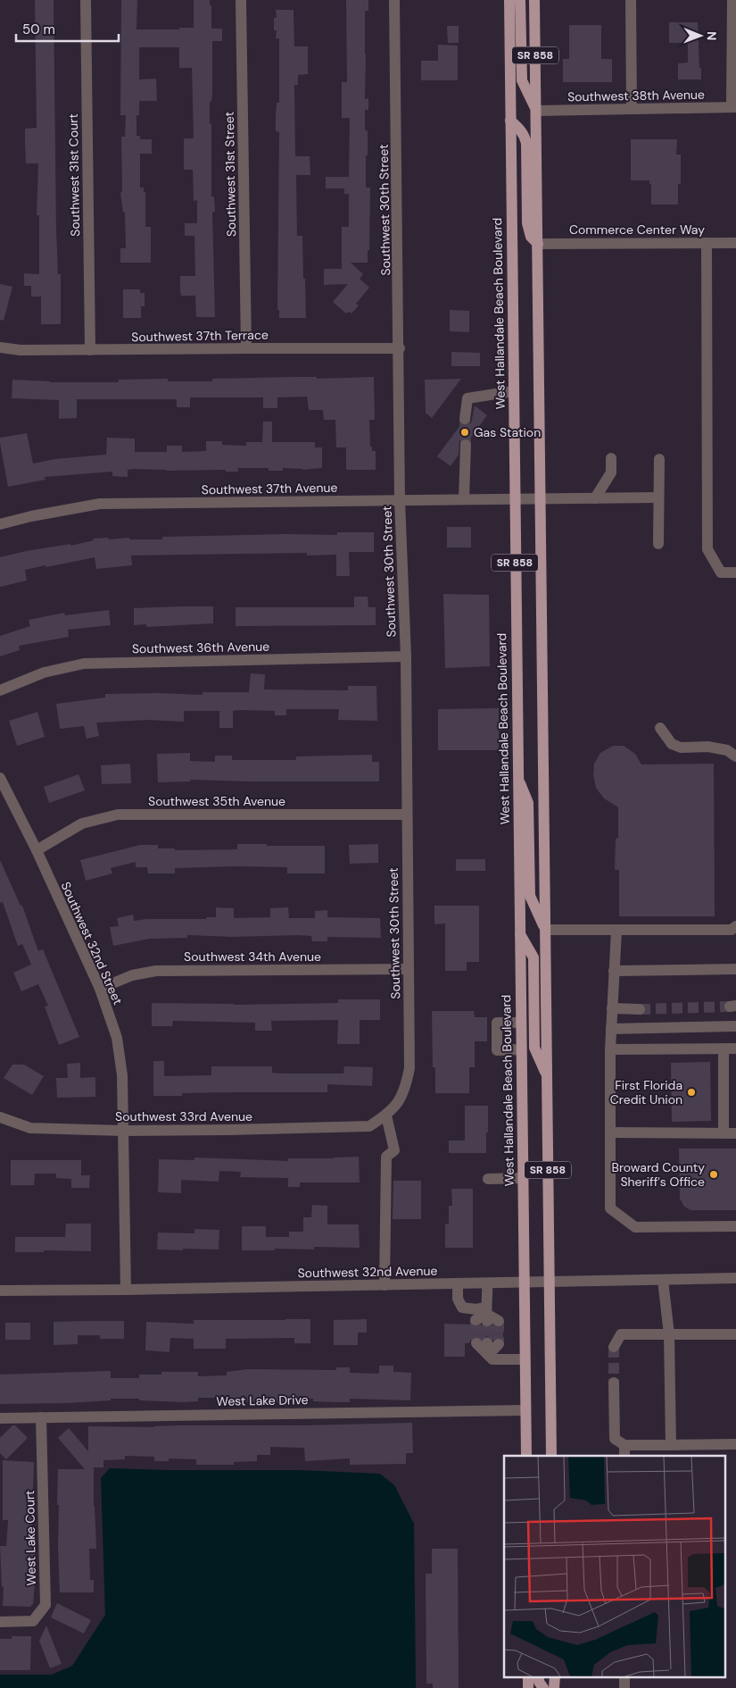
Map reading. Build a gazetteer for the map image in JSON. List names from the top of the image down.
{
  "streets": {
    "main road": ["SR 858", "West Hallandale Beach Boulevard"],
    "street": [
      "Southwest 38th Avenue",
      "Southwest 31st Street",
      "Southwest 31st Court",
      "Southwest 30th Street",
      "Commerce Center Way",
      "Southwest 37th Terrace",
      "Southwest 37th Avenue",
      "Southwest 36th Avenue",
      "Southwest 35th Avenue",
      "Southwest 32nd Street",
      "Southwest 34th Avenue",
      "Southwest 33rd Avenue",
      "Southwest 32nd Avenue",
      "West Lake Drive",
      "West Lake Court"
    ]
  },
  "crossings": [
    ["SR 858", "Southwest 38th Avenue"],
    ["SR 858", "Commerce Center Way"],
    ["SR 858", "Southwest 37th Avenue"],
    ["SR 858", "Southwest 32nd Avenue"],
    ["Southwest 31st Street", "Southwest 37th Terrace"],
    ["Southwest 31st Court", "Southwest 37th Terrace"],
    ["Southwest 30th Street", "Southwest 37th Terrace"],
    ["Southwest 30th Street", "Southwest 37th Avenue"],
    ["Southwest 30th Street", "Southwest 36th Avenue"],
    ["Southwest 30th Street", "Southwest 35th Avenue"],
    ["Southwest 30th Street", "Southwest 34th Avenue"],
    ["Southwest 30th Street", "Southwest 33rd Avenue"],
    ["West Hallandale Beach Boulevard", "Southwest 37th Avenue"],
    ["West Hallandale Beach Boulevard", "Southwest 32nd Avenue"],
    ["West Hallandale Beach Boulevard", "West Lake Drive"],
    ["Southwest 35th Avenue", "Southwest 32nd Street"],
    ["Southwest 32nd Street", "Southwest 34th Avenue"],
    ["Southwest 32nd Street", "Southwest 33rd Avenue"],
    ["Southwest 32nd Street", "Southwest 32nd Avenue"],
    ["West Lake Drive", "West Lake Court"]
  ],
  "places": ["Gas Station", "First Florida Credit Union", "Broward County Sheriff's Office"],
  "scale_bar": "50 m",
  "north": "right"
}
